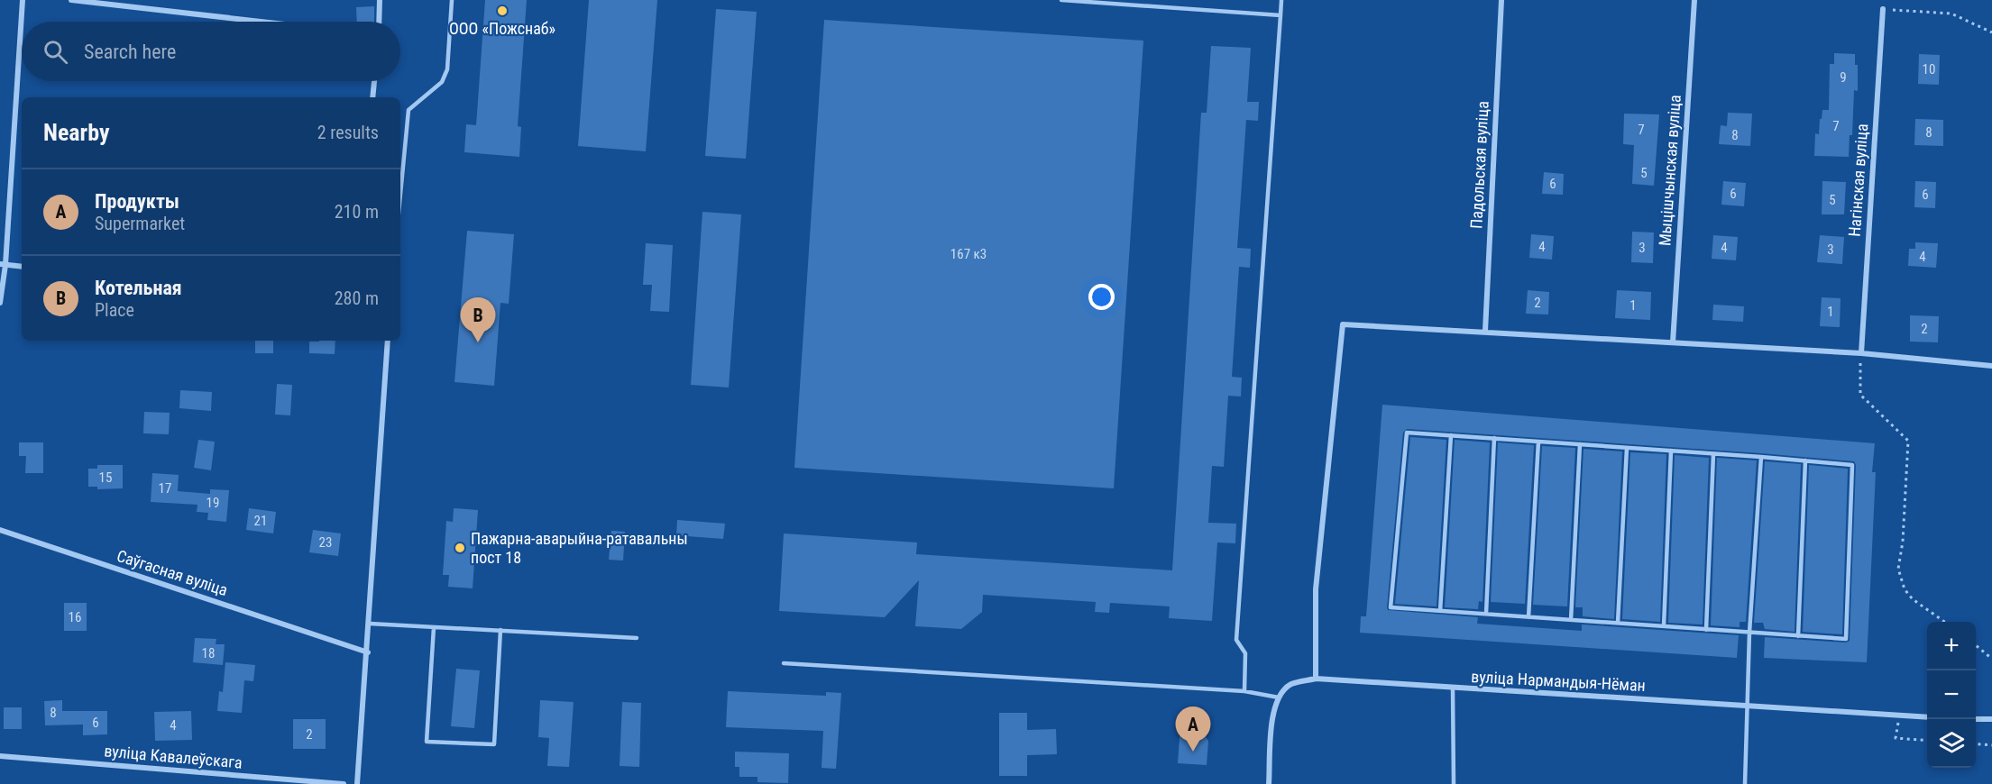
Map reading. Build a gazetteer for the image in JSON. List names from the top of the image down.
{
  "streets": {
    "street": [
      "Падольская вуліца",
      "Мыцішчынская вуліца",
      "Нагінская вуліца",
      "Саўгасная вуліца",
      "вуліца Нармандыя-Нёман",
      "вуліца Кавалеўскага"
    ]
  },
  "places": ["ООО «Пожснаб»", "Пажарна-аварыйна-ратавальны пост 18"],
  "house_numbers": [
    "10",
    "9",
    "7",
    "7",
    "8",
    "8",
    "5",
    "6",
    "6",
    "6",
    "5",
    "4",
    "3",
    "4",
    "3",
    "167 к3",
    "4",
    "2",
    "1",
    "1",
    "2",
    "15",
    "17",
    "19",
    "21",
    "23",
    "16",
    "18",
    "8",
    "6",
    "4",
    "2"
  ],
  "page": {
    "search": "Search here",
    "heading": ["Nearby", "2 results"],
    "list": [
      {
        "mark": "A",
        "name": "Продукты",
        "note": "Supermarket",
        "value": "210 m"
      },
      {
        "mark": "B",
        "name": "Котельная",
        "note": "Place",
        "value": "280 m"
      }
    ],
    "pins": ["B", "A"],
    "map_buttons": ["+", "−"]
  }
}
